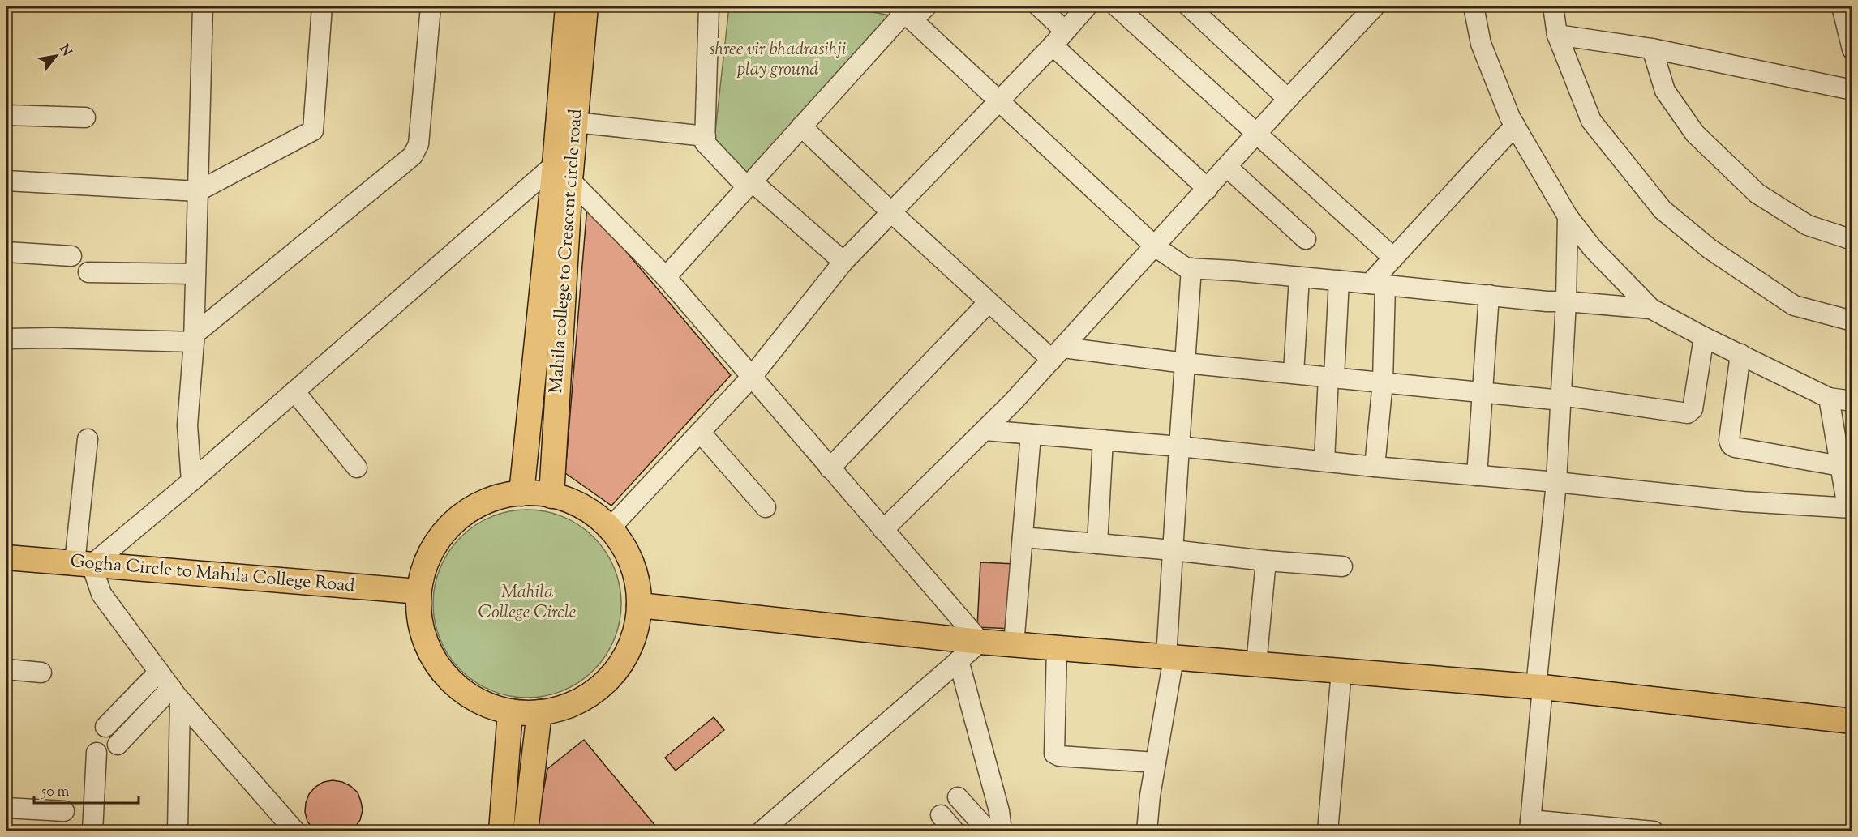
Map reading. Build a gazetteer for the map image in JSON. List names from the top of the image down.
{
  "streets": {
    "main road": ["Mahila college to Crescent circle road", "Gogha Circle to Mahila College Road"]
  },
  "parks": ["shree vir bhadrasihji play ground", "Mahila College Circle"],
  "scale_bar": "50 m",
  "north": "top right"
}
